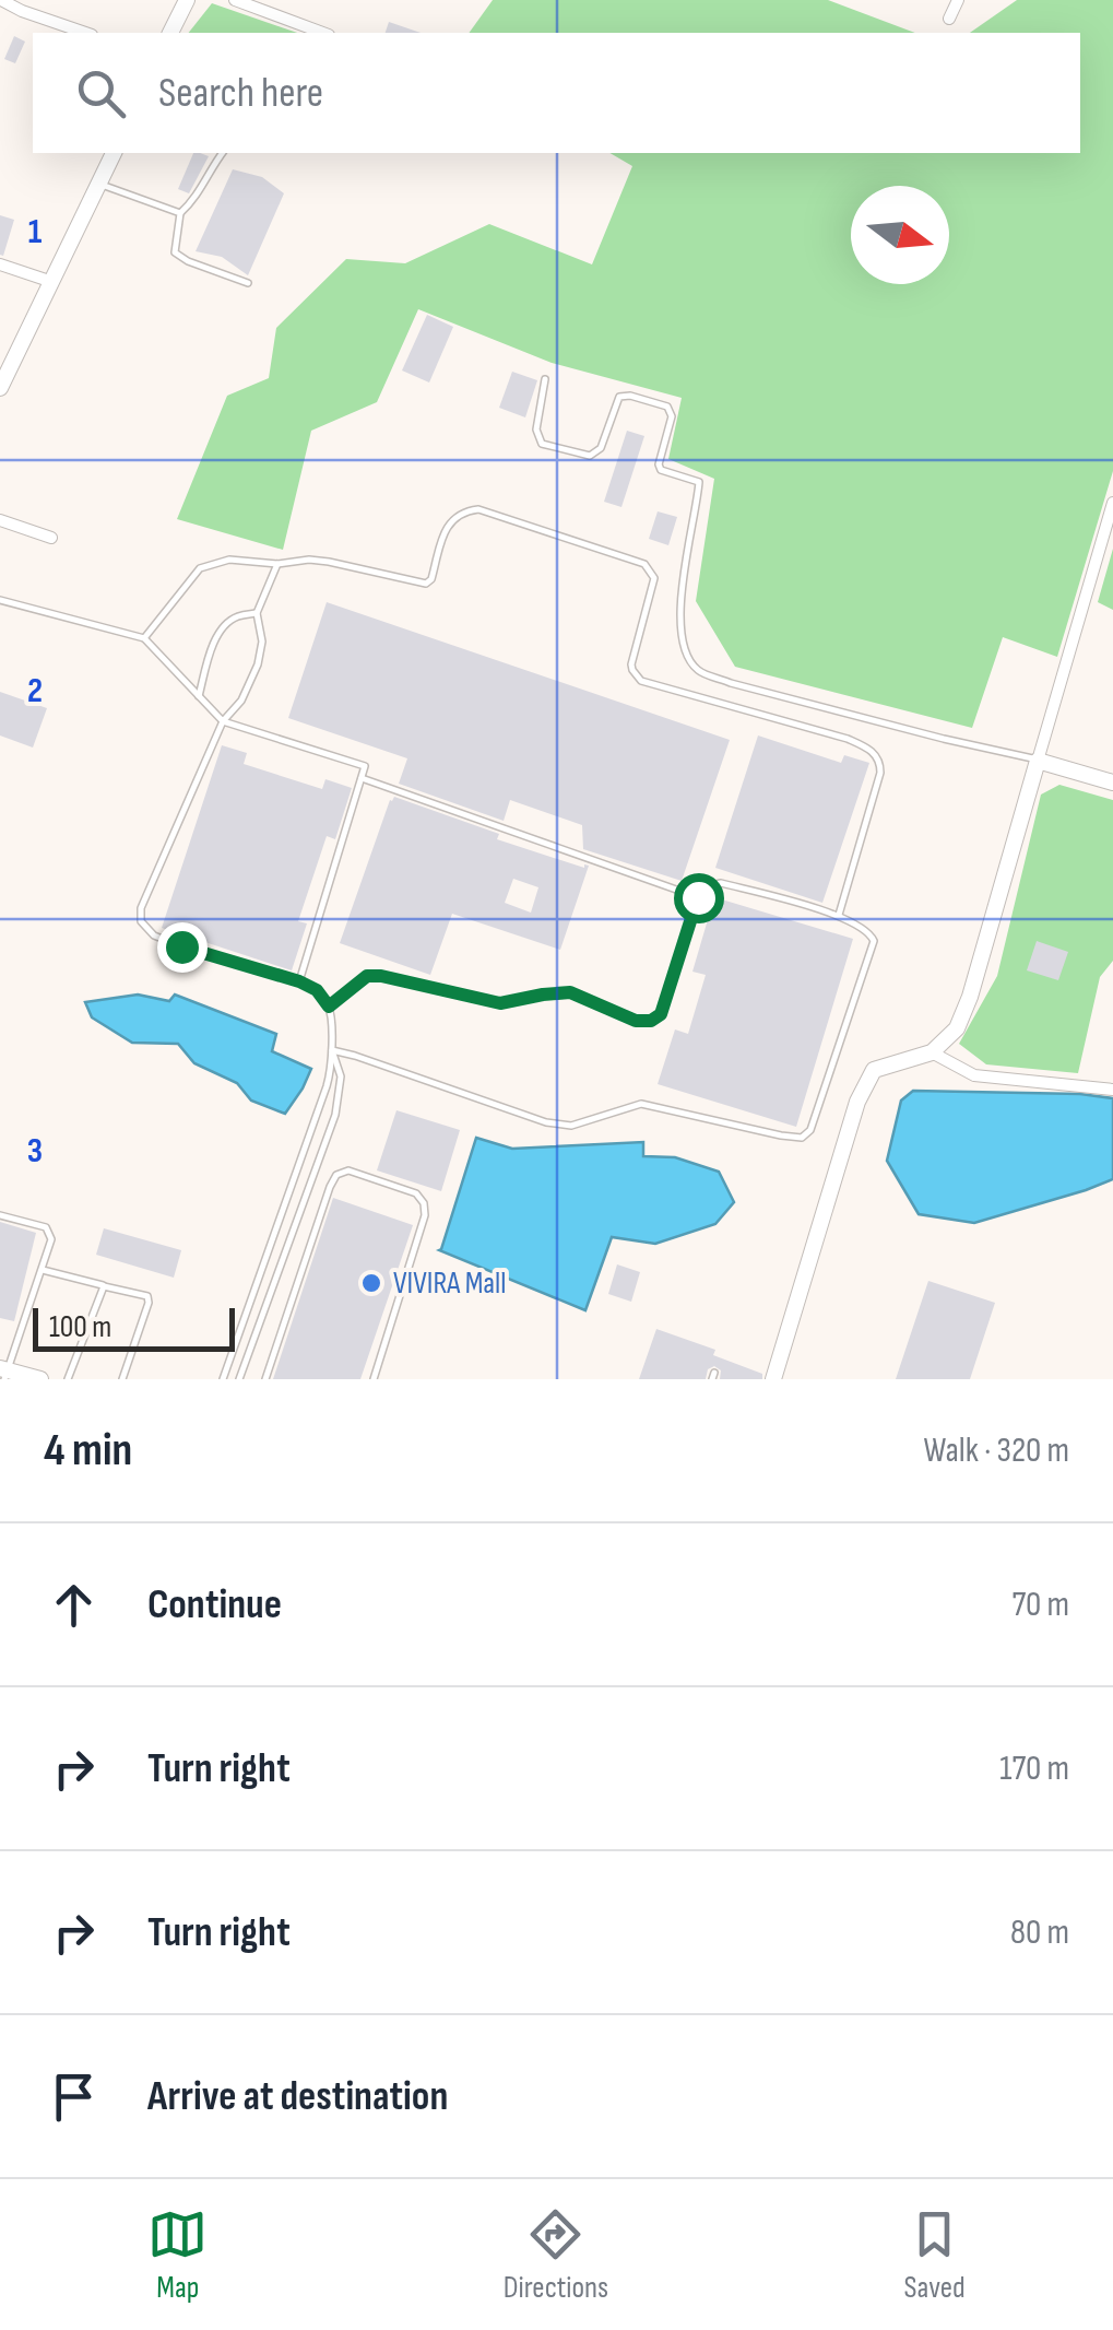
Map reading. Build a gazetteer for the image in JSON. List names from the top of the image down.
{
  "places": ["VIVIRA Mall"],
  "scale_bar": "100 m",
  "north": "right",
  "page": {
    "search": "Search here",
    "scale": "100 m",
    "heading": ["4 min", "Walk · 320 m"],
    "list": [
      ["Continue", "70 m"],
      ["Turn right", "170 m"],
      ["Turn right", "80 m"],
      "Arrive at destination"
    ],
    "nav": ["Map", "Directions", "Saved"]
  },
  "grid": {
    "rows": ["1", "2", "3"]
  }
}
